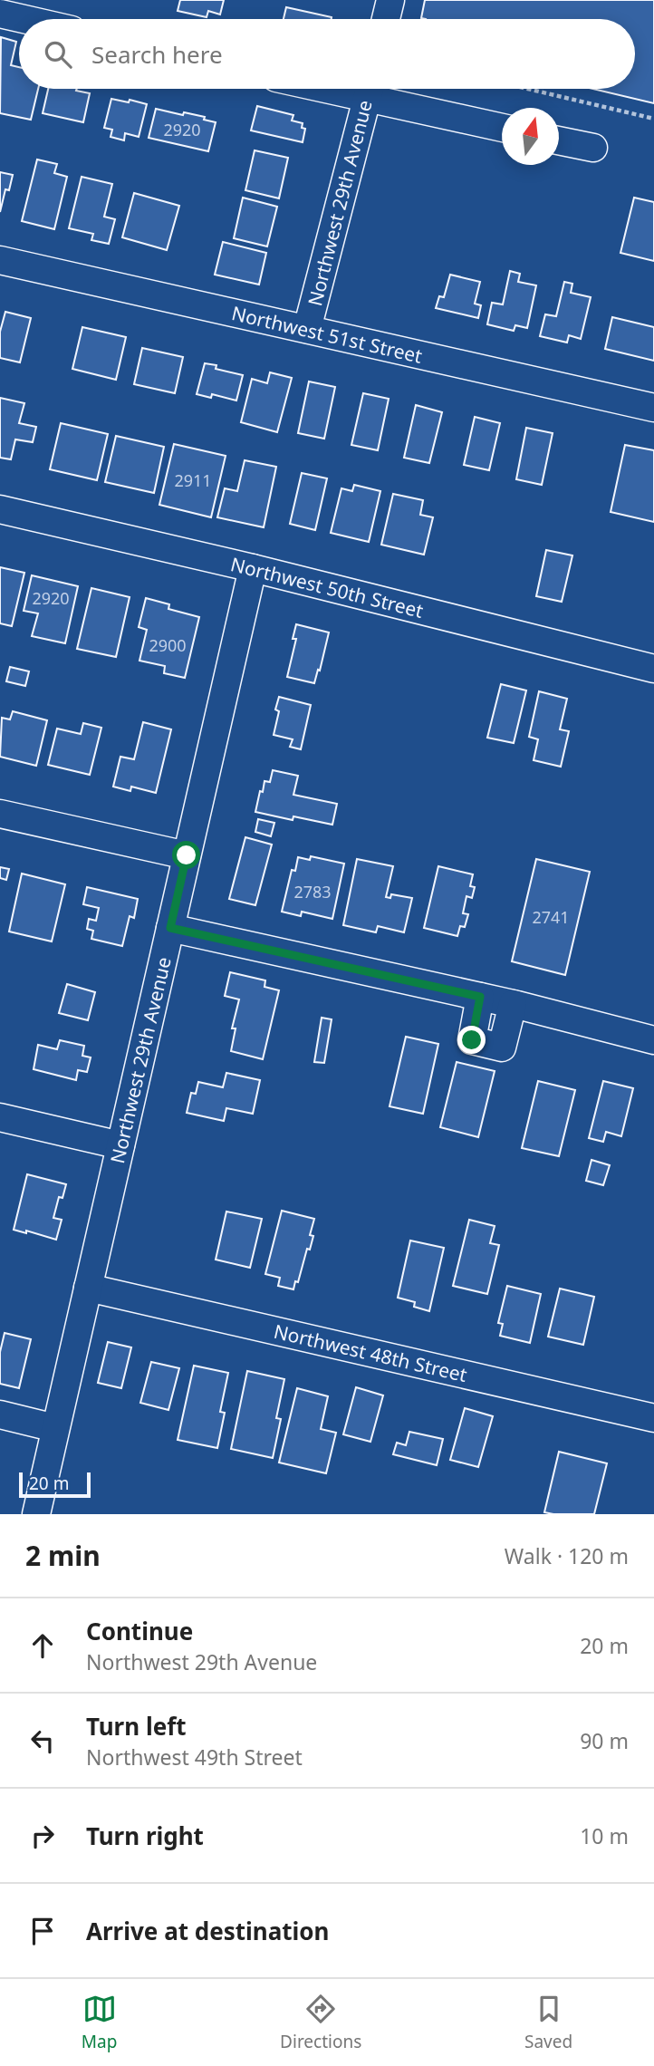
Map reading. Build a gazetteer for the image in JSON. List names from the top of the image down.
{
  "streets": {
    "street": [
      "Northwest 29th Avenue",
      "Northwest 51st Street",
      "Northwest 50th Street",
      "Northwest 48th Street"
    ]
  },
  "crossings": [
    ["Northwest 29th Avenue", "Northwest 51st Street"],
    ["Northwest 29th Avenue", "Northwest 50th Street"],
    ["Northwest 29th Avenue", "Northwest 48th Street"]
  ],
  "house_numbers": [
    "2920",
    "2911",
    "2920",
    "2900",
    "2783",
    "2741"
  ],
  "scale_bar": "20 m",
  "north": "top",
  "page": {
    "search": "Search here",
    "scale": "20 m",
    "heading": ["2 min", "Walk · 120 m"],
    "list": [
      ["Continue", "Northwest 29th Avenue", "20 m"],
      ["Turn left", "Northwest 49th Street", "90 m"],
      ["Turn right", "10 m"],
      "Arrive at destination"
    ],
    "nav": ["Map", "Directions", "Saved"]
  }
}
